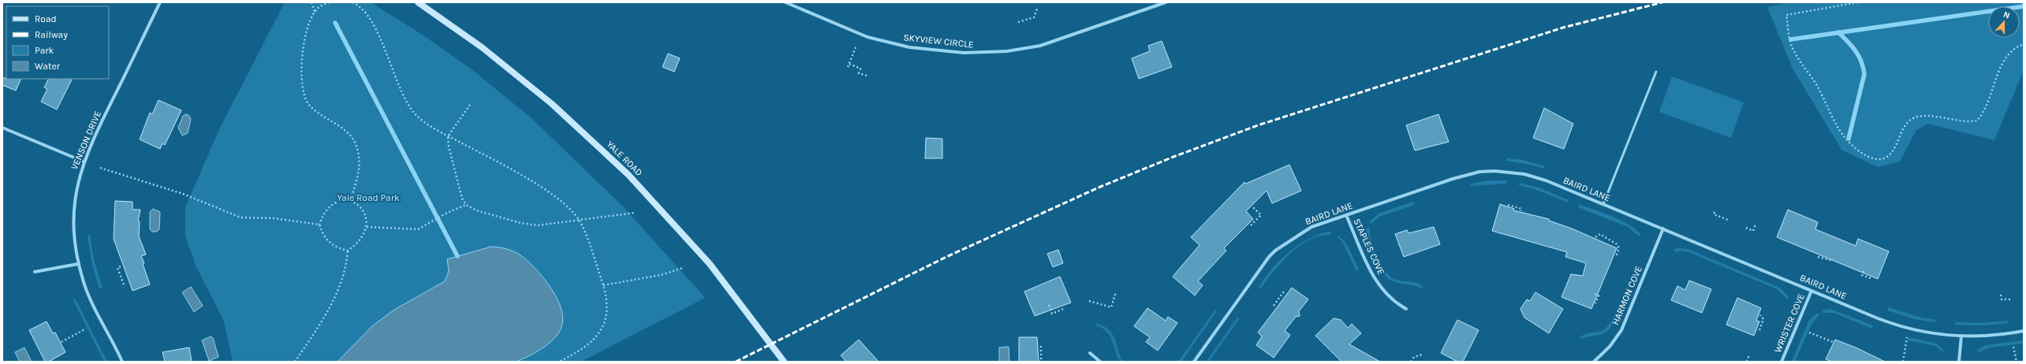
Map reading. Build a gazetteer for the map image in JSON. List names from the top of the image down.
{
  "streets": {
    "main road": ["YALE ROAD"],
    "street": [
      "SKYVIEW CIRCLE",
      "VENSON DRIVE",
      "BAIRD LANE",
      "STAPLES COVE",
      "HARMON COVE",
      "WRISTER COVE"
    ]
  },
  "crossings": [
    ["BAIRD LANE", "STAPLES COVE"],
    ["BAIRD LANE", "HARMON COVE"],
    ["BAIRD LANE", "WRISTER COVE"]
  ],
  "parks": ["Yale Road Park"],
  "legend": [
    "Road",
    "Railway",
    "Park",
    "Water"
  ],
  "north": "top"
}
